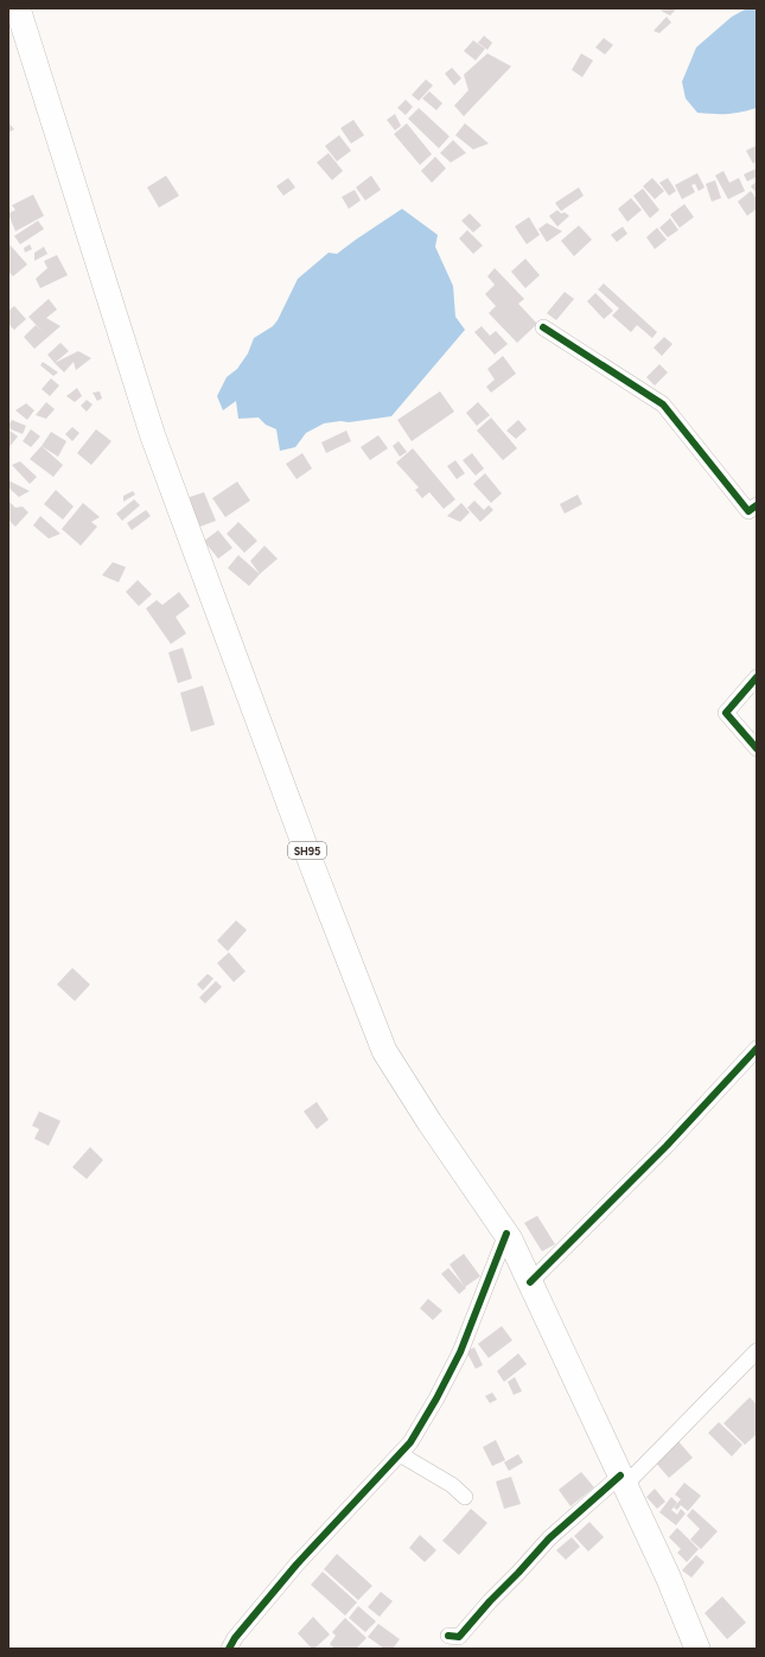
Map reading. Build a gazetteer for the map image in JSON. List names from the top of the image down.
{
  "streets": {
    "main road": ["SH95"]
  }
}
